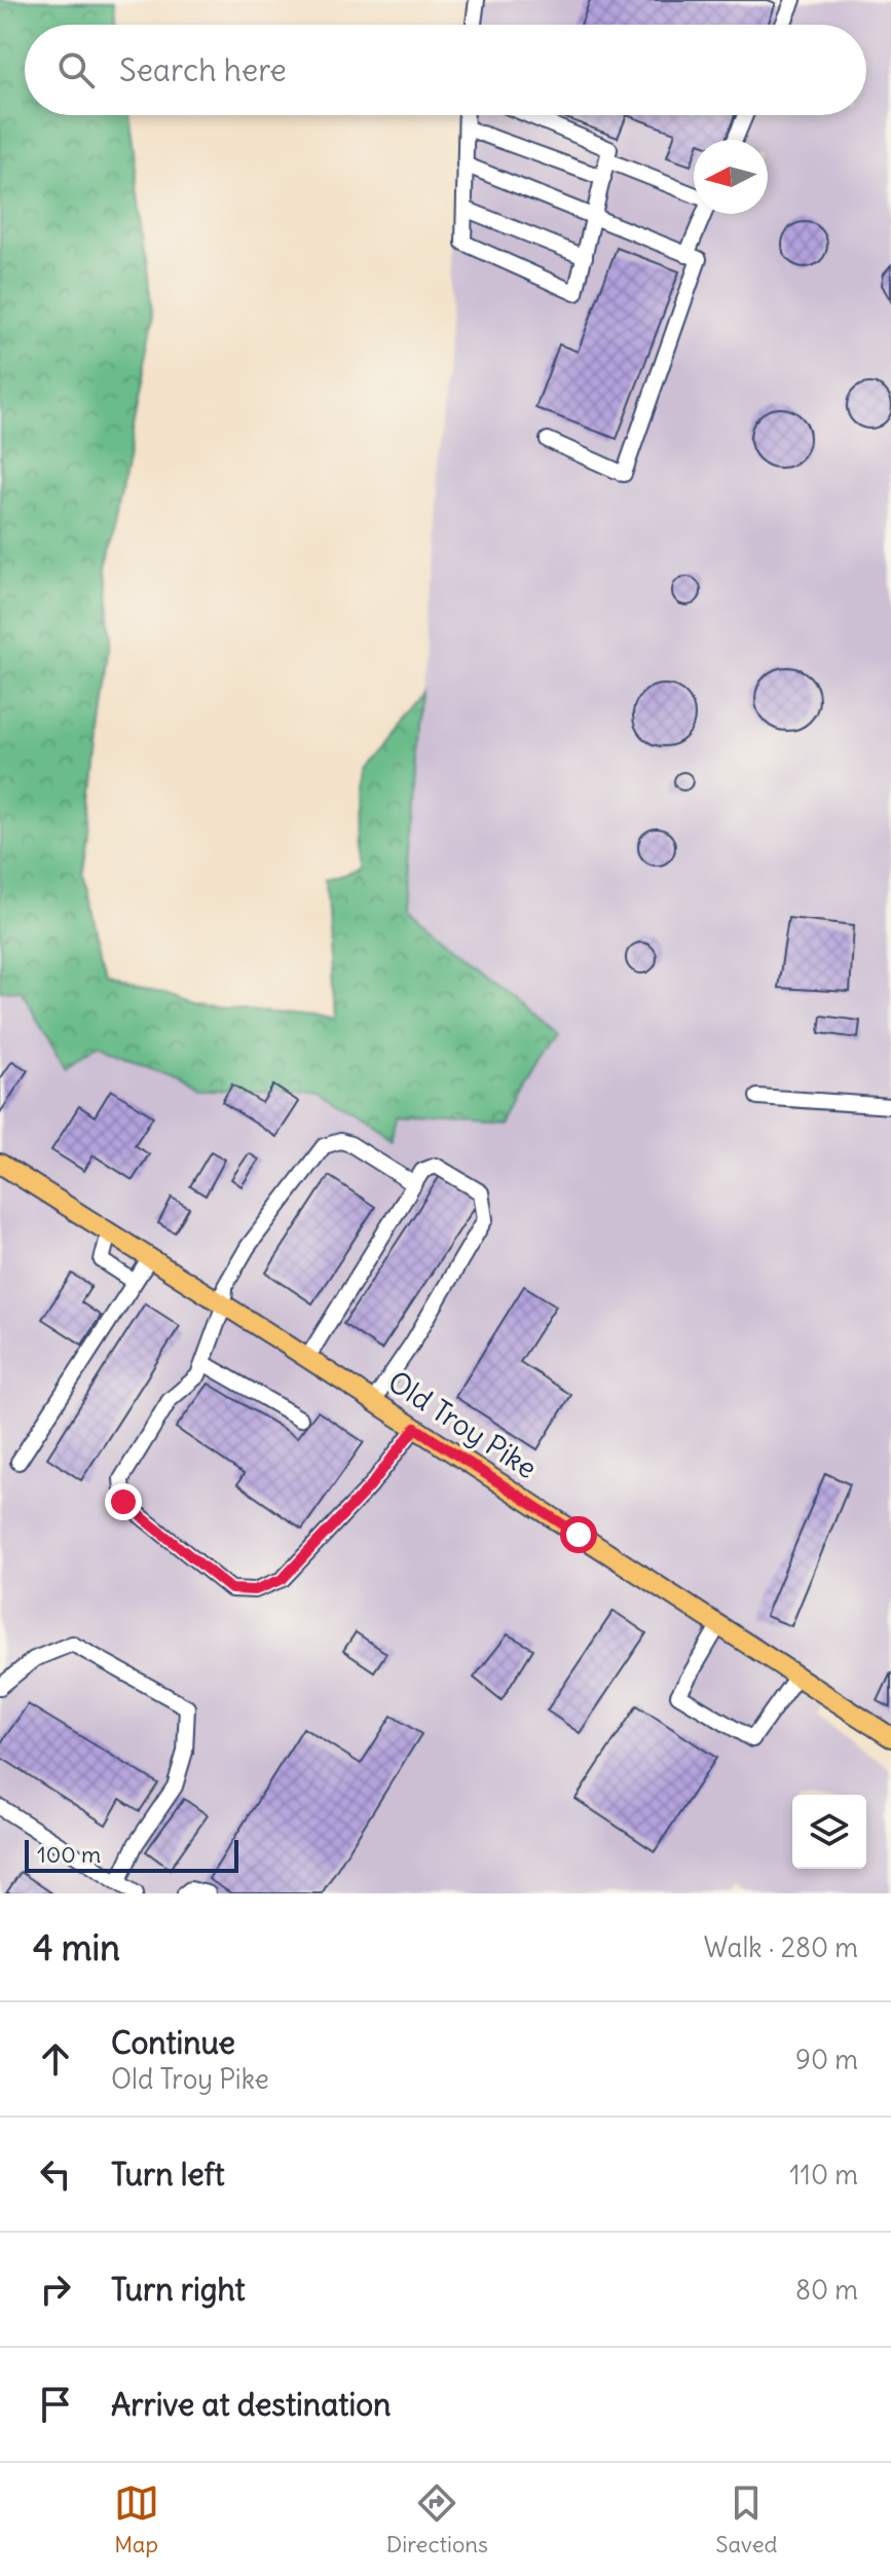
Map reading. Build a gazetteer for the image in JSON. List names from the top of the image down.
{
  "streets": {
    "main road": ["Old Troy Pike"]
  },
  "scale_bar": "100 m",
  "north": "left",
  "page": {
    "search": "Search here",
    "scale": "100 m",
    "heading": ["4 min", "Walk · 280 m"],
    "list": [
      ["Continue", "Old Troy Pike", "90 m"],
      ["Turn left", "110 m"],
      ["Turn right", "80 m"],
      "Arrive at destination"
    ],
    "nav": ["Map", "Directions", "Saved"]
  }
}
